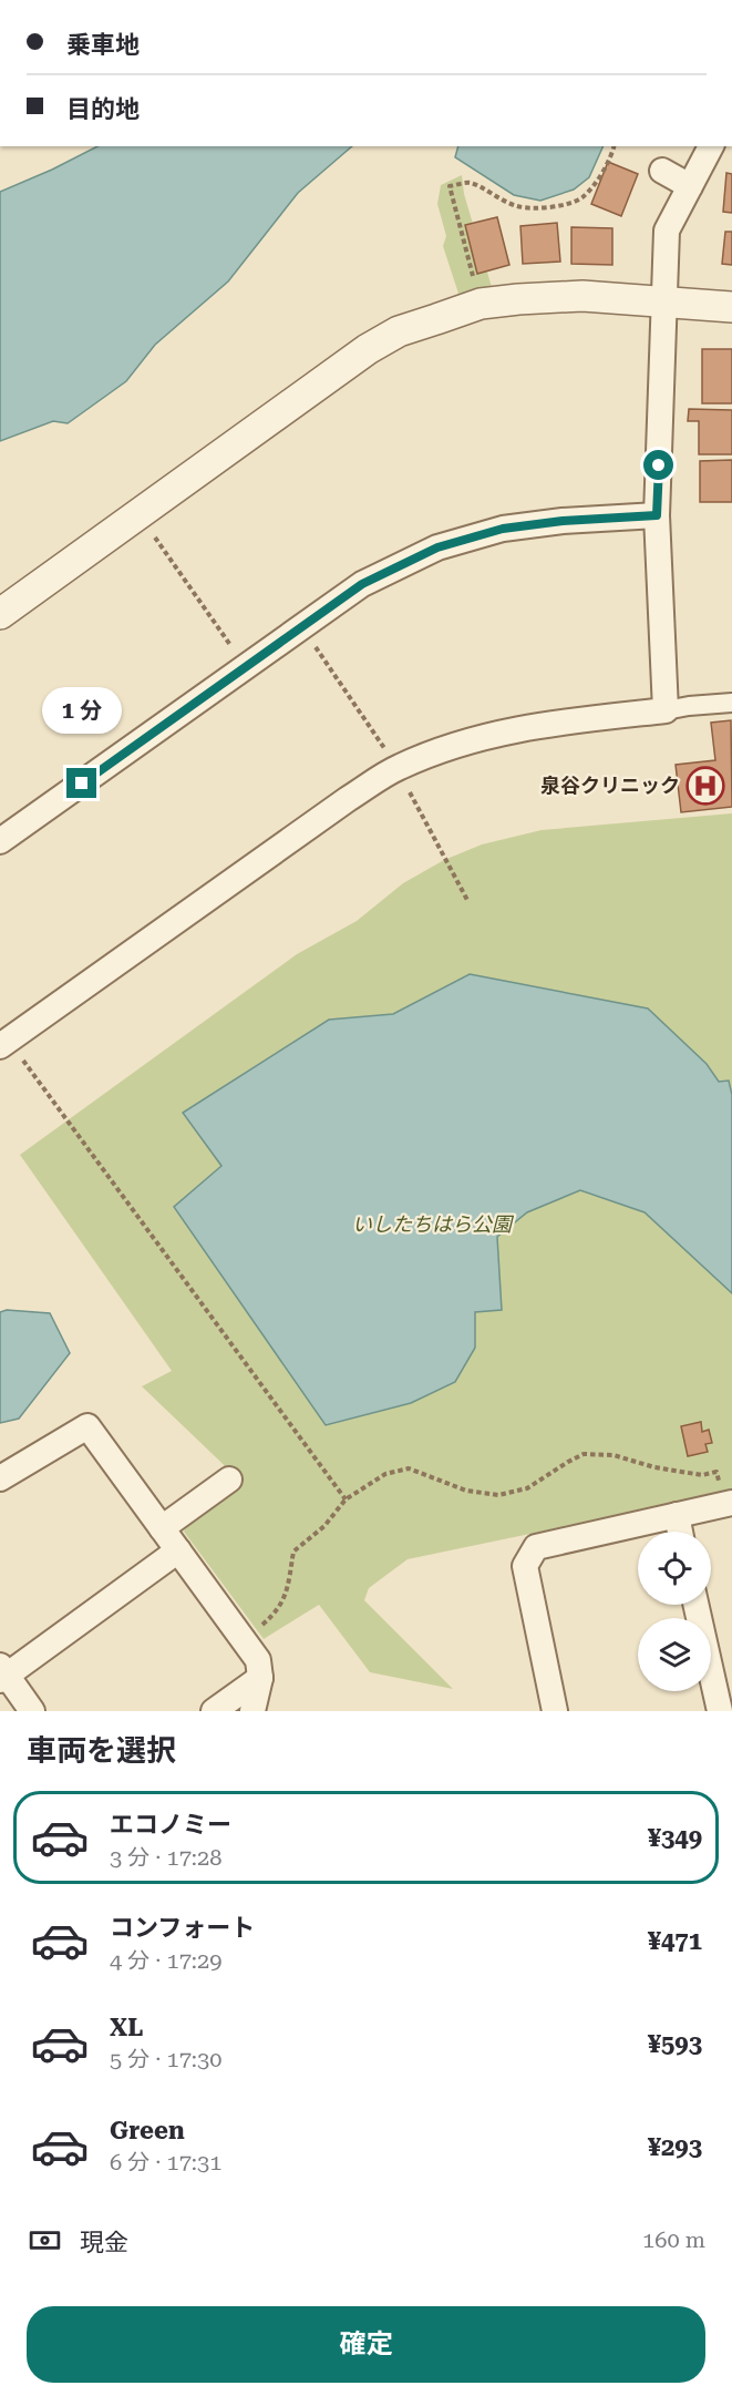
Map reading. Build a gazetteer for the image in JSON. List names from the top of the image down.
{
  "parks": ["いしたちはら公園"],
  "places": {
    "hospital": ["泉谷クリニック"]
  },
  "page": {
    "banner": ["乗車地", "目的地"],
    "bubble": "1 分",
    "heading": "車両を選択",
    "list": [
      {
        "name": "エコノミー",
        "note": "3 分 · 17:28",
        "value": "¥349"
      },
      {
        "name": "コンフォート",
        "note": "4 分 · 17:29",
        "value": "¥471"
      },
      {
        "name": "XL",
        "note": "5 分 · 17:30",
        "value": "¥593"
      },
      {
        "name": "Green",
        "note": "6 分 · 17:31",
        "value": "¥293"
      }
    ],
    "pay": ["現金", "160 m"],
    "buttons": "確定"
  }
}
